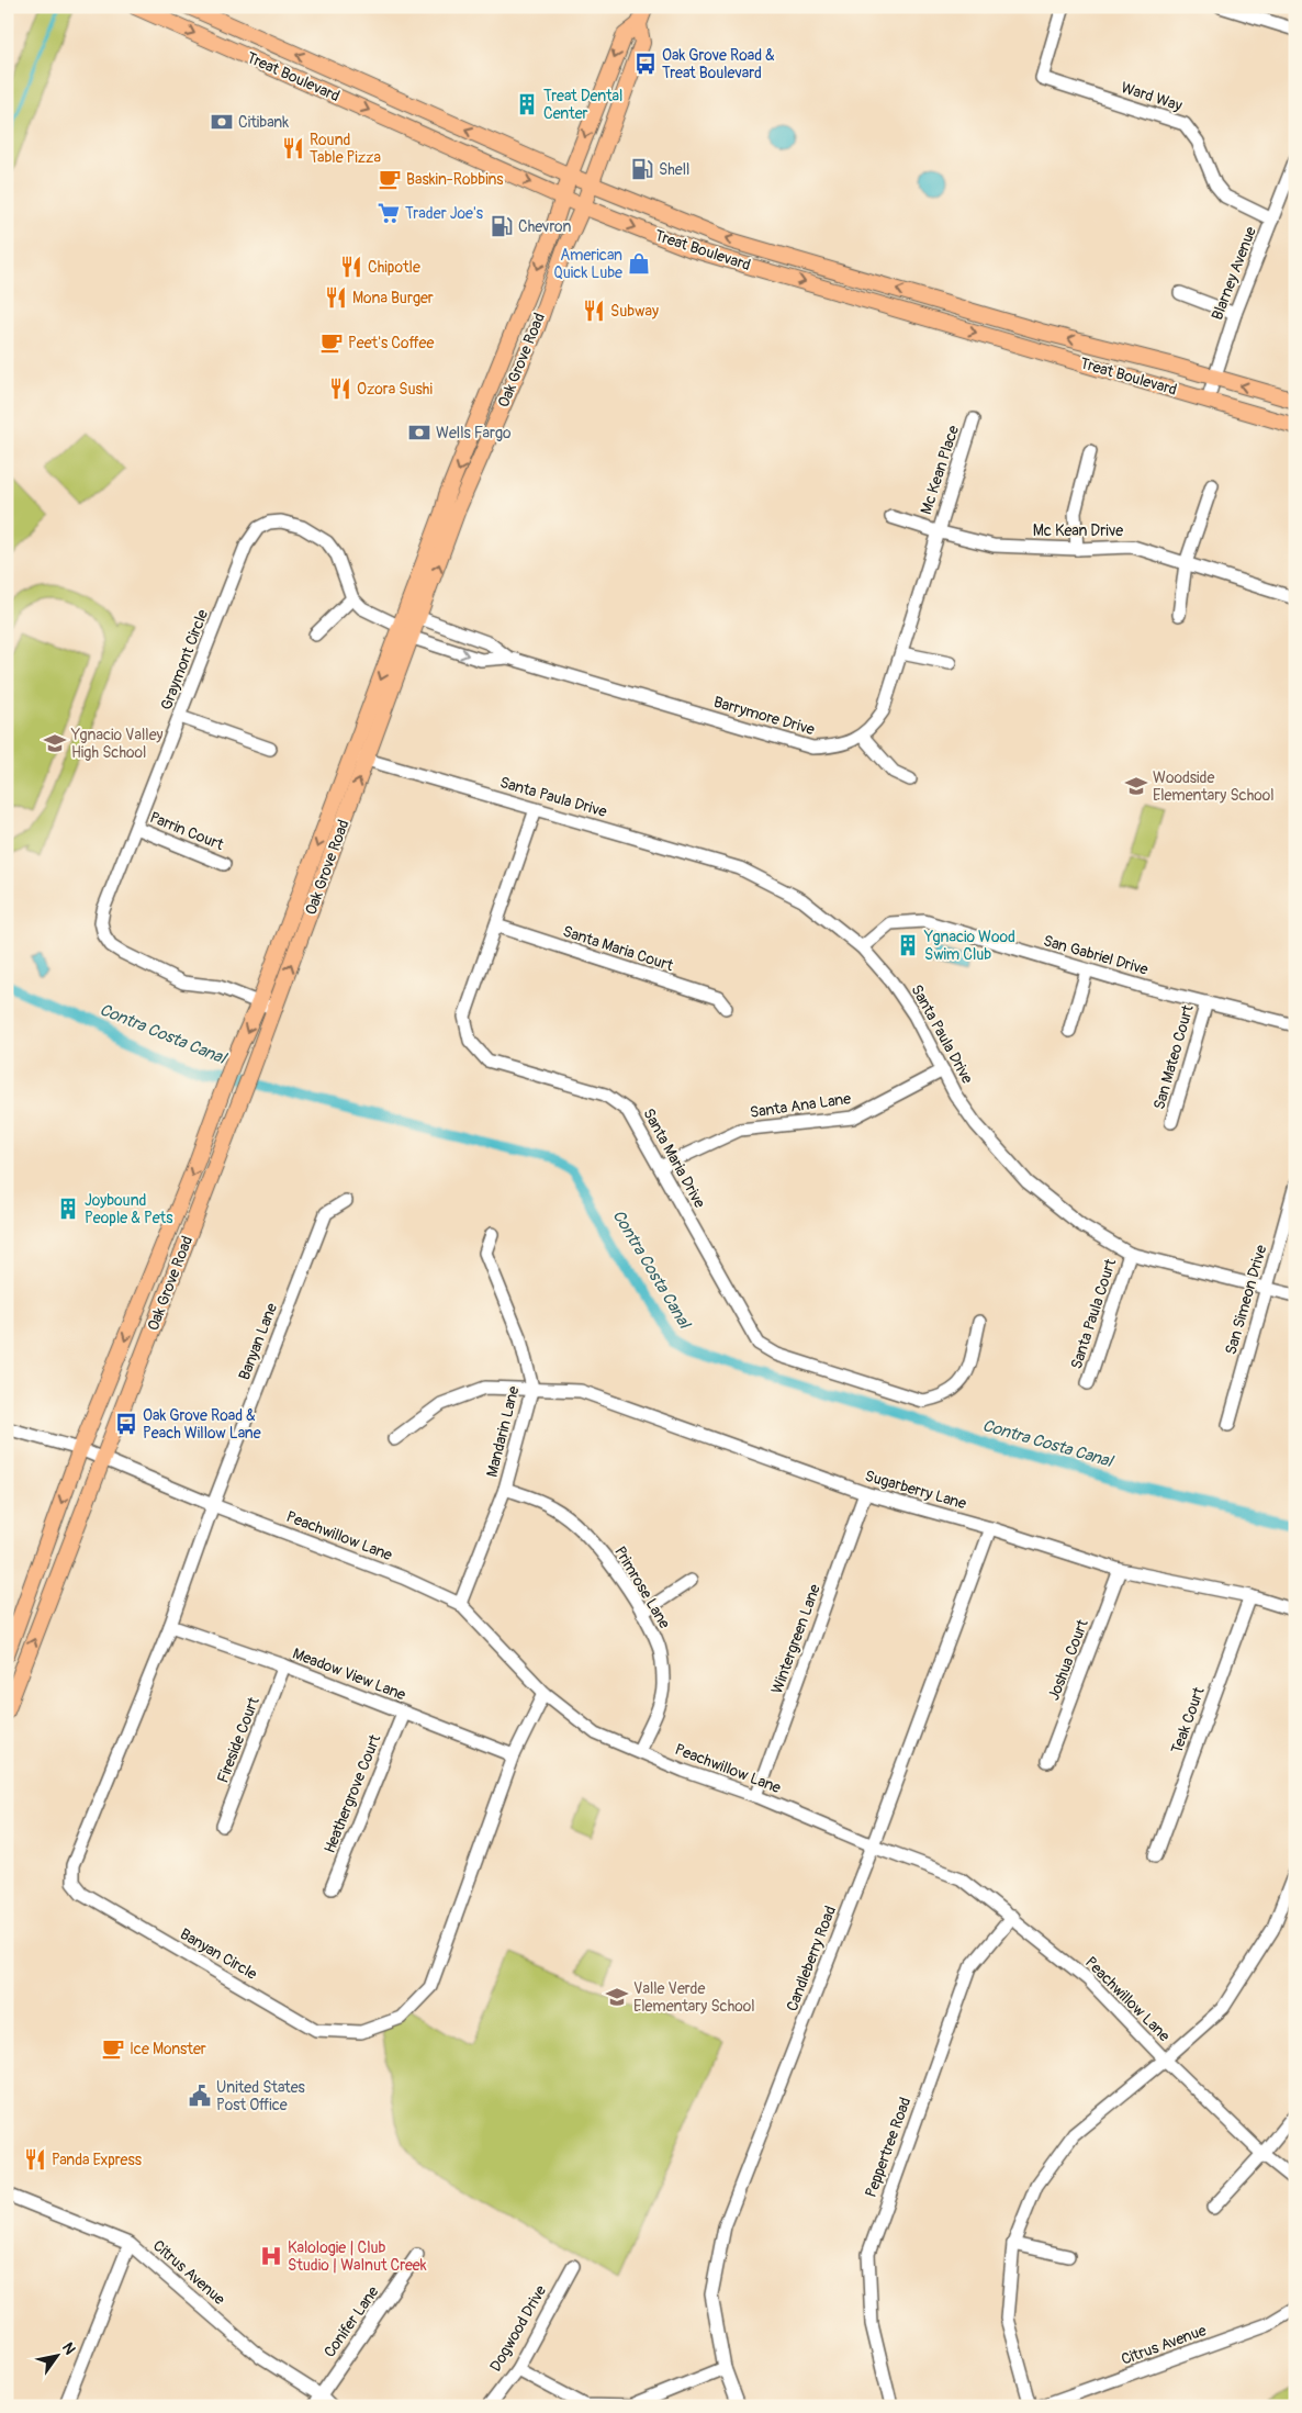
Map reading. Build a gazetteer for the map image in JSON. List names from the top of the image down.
{
  "streets": {
    "main road": ["Treat Boulevard", "Oak Grove Road"],
    "street": [
      "Ward Way",
      "Blarney Avenue",
      "Mc Kean Place",
      "Mc Kean Drive",
      "Graymont Circle",
      "Barrymore Drive",
      "Santa Paula Drive",
      "Parrin Court",
      "Santa Maria Court",
      "San Gabriel Drive",
      "San Mateo Court",
      "Santa Ana Lane",
      "Santa Maria Drive",
      "San Simeon Drive",
      "Santa Paula Court",
      "Banyan Lane",
      "Mandarin Lane",
      "Sugarberry Lane",
      "Peachwillow Lane",
      "Primrose Lane",
      "Wintergreen Lane",
      "Joshua Court",
      "Meadow View Lane",
      "Teak Court",
      "Fireside Court",
      "Heathergrove Court",
      "Banyan Circle",
      "Candleberry Road",
      "Peppertree Road",
      "Citrus Avenue",
      "Conifer Lane",
      "Dogwood Drive"
    ]
  },
  "crossings": [
    ["Treat Boulevard", "Blarney Avenue"],
    ["Treat Boulevard", "Oak Grove Road"],
    ["Ward Way", "Blarney Avenue"],
    ["Oak Grove Road", "Graymont Circle"],
    ["Oak Grove Road", "Barrymore Drive"],
    ["Oak Grove Road", "Santa Paula Drive"],
    ["Oak Grove Road", "Peachwillow Lane"],
    ["Mc Kean Place", "Mc Kean Drive"],
    ["Mc Kean Place", "Barrymore Drive"],
    ["Mc Kean Drive", "Barrymore Drive"],
    ["Graymont Circle", "Parrin Court"],
    ["Santa Paula Drive", "San Gabriel Drive"],
    ["Santa Paula Drive", "Santa Ana Lane"],
    ["Santa Paula Drive", "Santa Maria Drive"],
    ["Santa Paula Drive", "San Simeon Drive"],
    ["Santa Paula Drive", "Santa Paula Court"],
    ["Santa Maria Court", "Santa Maria Drive"],
    ["San Gabriel Drive", "San Mateo Court"],
    ["Santa Ana Lane", "Santa Maria Drive"],
    ["Banyan Lane", "Peachwillow Lane"],
    ["Banyan Lane", "Banyan Circle"],
    ["Mandarin Lane", "Sugarberry Lane"],
    ["Mandarin Lane", "Peachwillow Lane"],
    ["Mandarin Lane", "Primrose Lane"],
    ["Sugarberry Lane", "Wintergreen Lane"],
    ["Sugarberry Lane", "Joshua Court"],
    ["Sugarberry Lane", "Teak Court"],
    ["Sugarberry Lane", "Candleberry Road"],
    ["Peachwillow Lane", "Primrose Lane"],
    ["Peachwillow Lane", "Wintergreen Lane"],
    ["Peachwillow Lane", "Banyan Circle"],
    ["Peachwillow Lane", "Candleberry Road"],
    ["Peachwillow Lane", "Peppertree Road"],
    ["Meadow View Lane", "Fireside Court"],
    ["Meadow View Lane", "Heathergrove Court"],
    ["Meadow View Lane", "Banyan Circle"],
    ["Citrus Avenue", "Conifer Lane"]
  ],
  "water": ["Contra Costa Canal"],
  "places": {
    "bus stop": ["Oak Grove Road & Treat Boulevard", "Oak Grove Road & Peach Willow Lane"],
    "building": ["Treat Dental Center", "Ygnacio Wood Swim Club", "Joybound People & Pets"],
    "bank": ["Citibank", "Wells Fargo"],
    "restaurant": [
      "Round Table Pizza",
      "Chipotle",
      "Mona Burger",
      "Subway",
      "Ozora Sushi",
      "Panda Express"
    ],
    "fuel station": ["Shell", "Chevron"],
    "cafe": ["Baskin-Robbins", "Peet's Coffee", "Ice Monster"],
    "supermarket": ["Trader Joe's"],
    "shop": ["American Quick Lube"],
    "school or university": ["Ygnacio Valley High School", "Woodside Elementary School", "Valle Verde Elementary School"],
    "public building": ["United States Post Office"],
    "hospital": ["Kalologie | Club Studio | Walnut Creek"]
  },
  "north": "top right"
}
